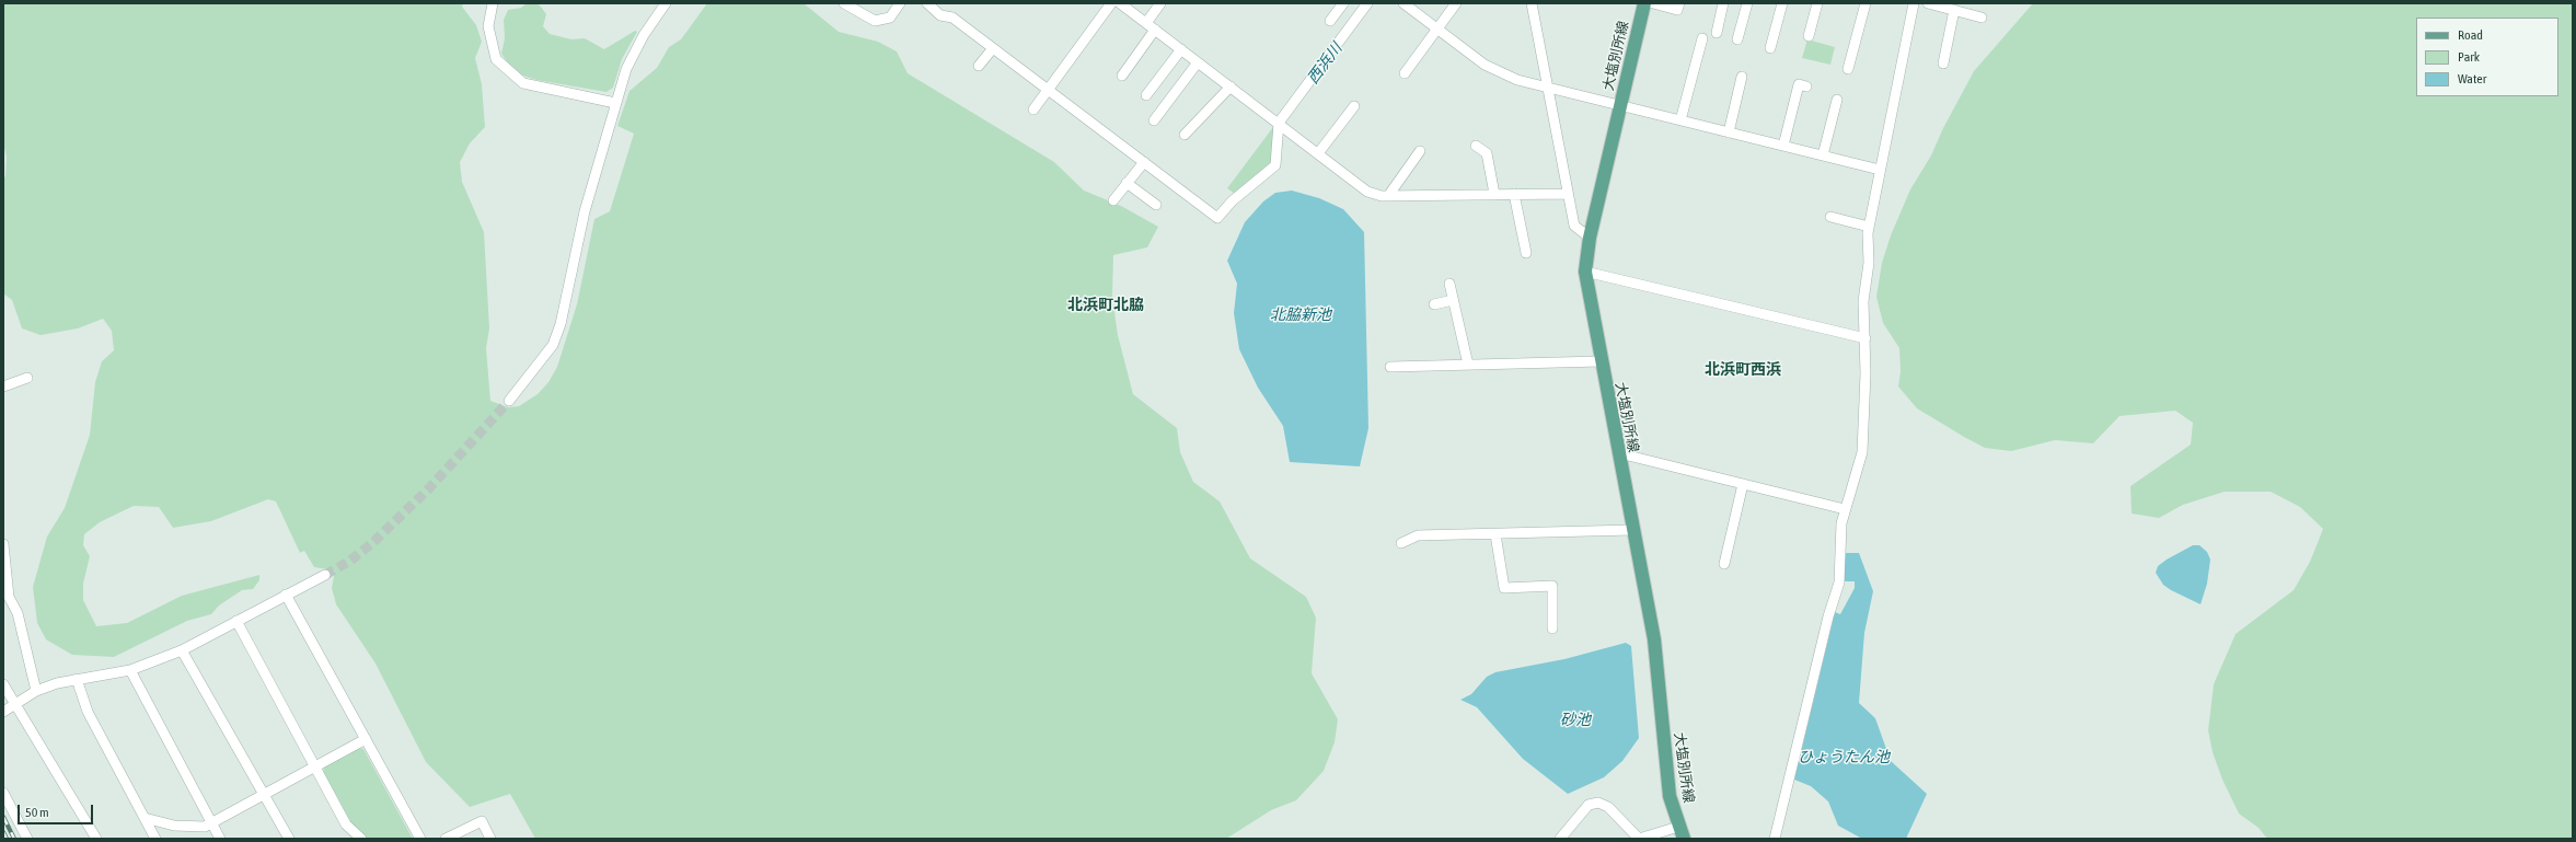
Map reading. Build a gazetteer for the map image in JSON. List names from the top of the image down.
{
  "streets": {
    "main road": ["大塩別所線"]
  },
  "districts": ["北浜町北脇", "北浜町西浜"],
  "water": [
    "西浜川",
    "北脇新池",
    "砂池",
    "ひょうたん池"
  ],
  "legend": ["Road", "Park", "Water"],
  "scale_bar": "50 m"
}
